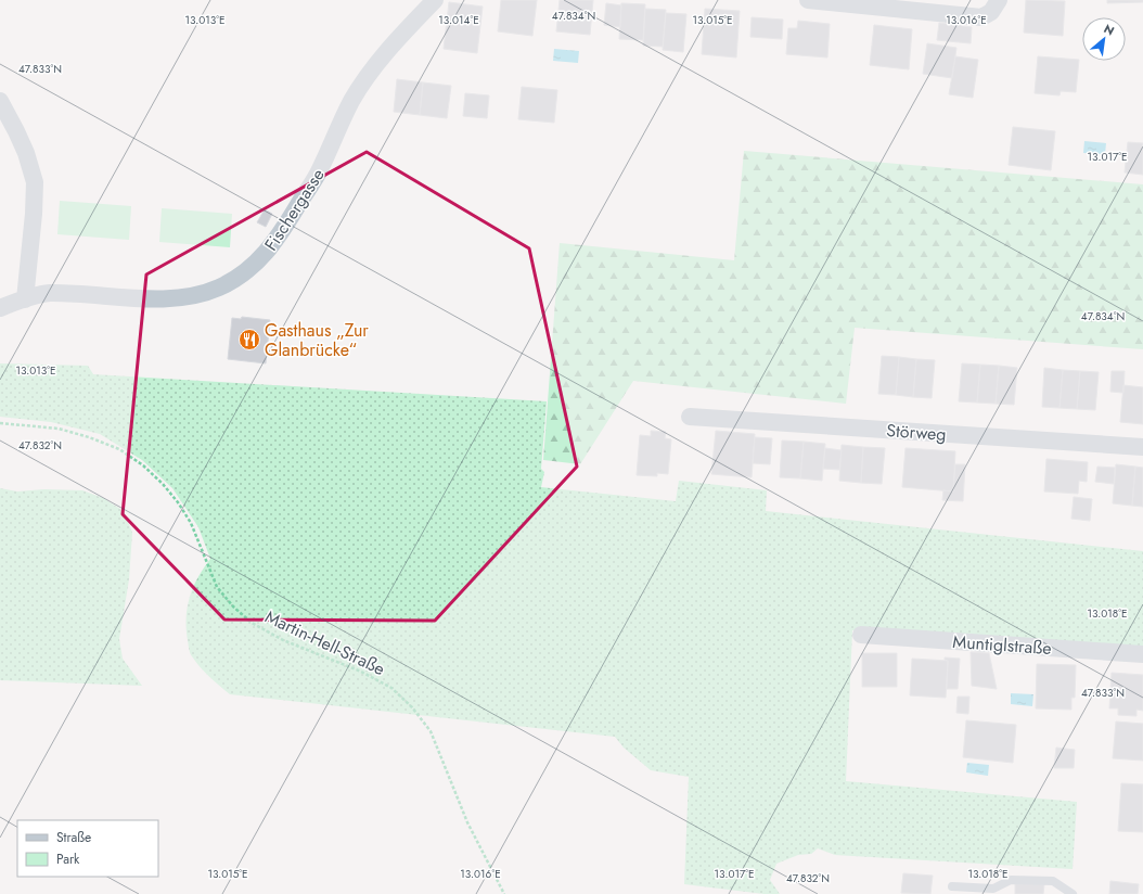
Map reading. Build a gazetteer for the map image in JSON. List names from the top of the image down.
{
  "streets": {
    "street": ["Fischergasse", "Störweg", "Muntiglstraße"],
    "path": ["Martin-Hell-Straße"]
  },
  "places": {
    "restaurant": ["Gasthaus „Zur Glanbrücke“"]
  },
  "legend": ["Straße", "Park"],
  "north": "top right",
  "coordinates": [
    "47.834°N",
    "13.013°E",
    "13.014°E",
    "13.015°E",
    "13.016°E",
    "47.833°N",
    "13.017°E",
    "47.832°N",
    "13.018°E"
  ]
}
